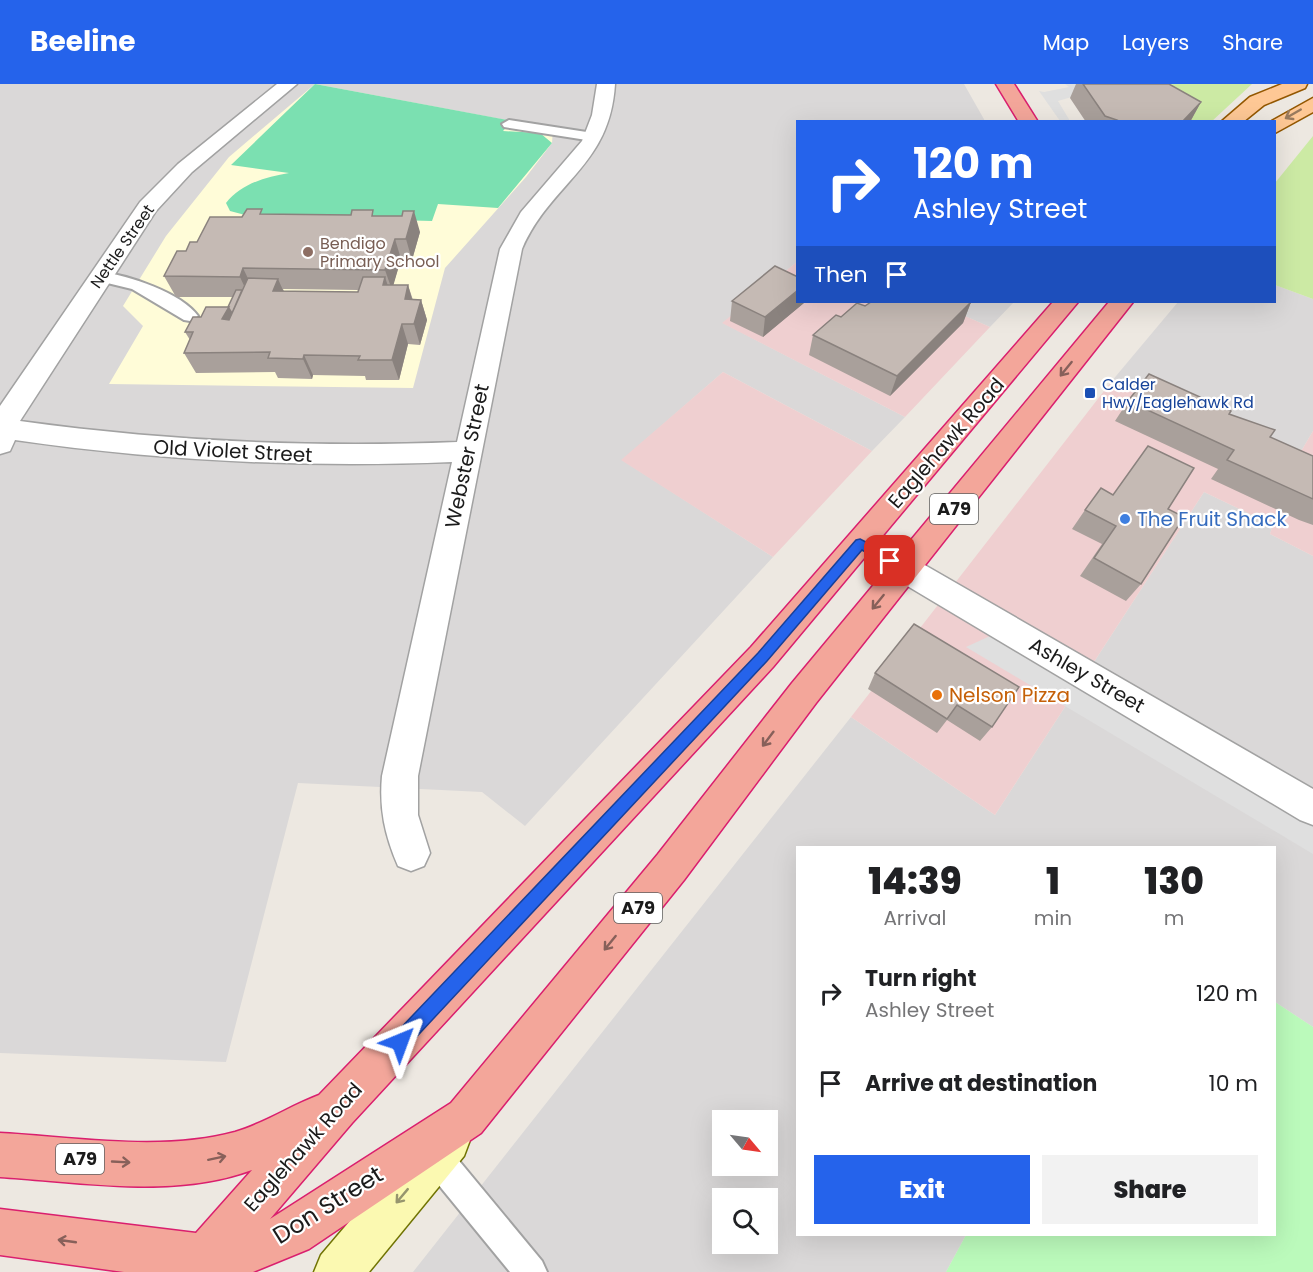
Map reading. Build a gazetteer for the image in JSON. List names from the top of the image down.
{
  "streets": {
    "highway": [
      "Eaglehawk Road",
      "A79",
      "Ashley Street",
      "Don Street"
    ],
    "street": ["Nettle Street", "Old Violet Street", "Webster Street"]
  },
  "crossings": [
    ["Nettle Street", "Old Violet Street"],
    ["Eaglehawk Road", "A79"],
    ["Eaglehawk Road", "Ashley Street"],
    ["Eaglehawk Road", "Don Street"],
    ["Old Violet Street", "Webster Street"],
    ["A79", "Ashley Street"],
    ["A79", "Don Street"]
  ],
  "places": {
    "other": ["Bendigo Primary School", "The Fruit Shack", "Nelson Pizza"],
    "transit": ["Calder Hwy/Eaglehawk Rd"]
  },
  "north": "bottom right",
  "page": {
    "header": "Beeline",
    "nav": ["Map", "Layers", "Share"],
    "turn": ["120 m", "Ashley Street"],
    "then": "Then",
    "eta": [
      "14:39",
      "Arrival",
      "1",
      "min",
      "130",
      "m"
    ],
    "list": [
      {
        "name": "Turn right",
        "note": "Ashley Street",
        "value": "120 m"
      },
      {
        "name": "Arrive at destination",
        "value": "10 m"
      }
    ],
    "buttons": ["Exit", "Share"]
  }
}
